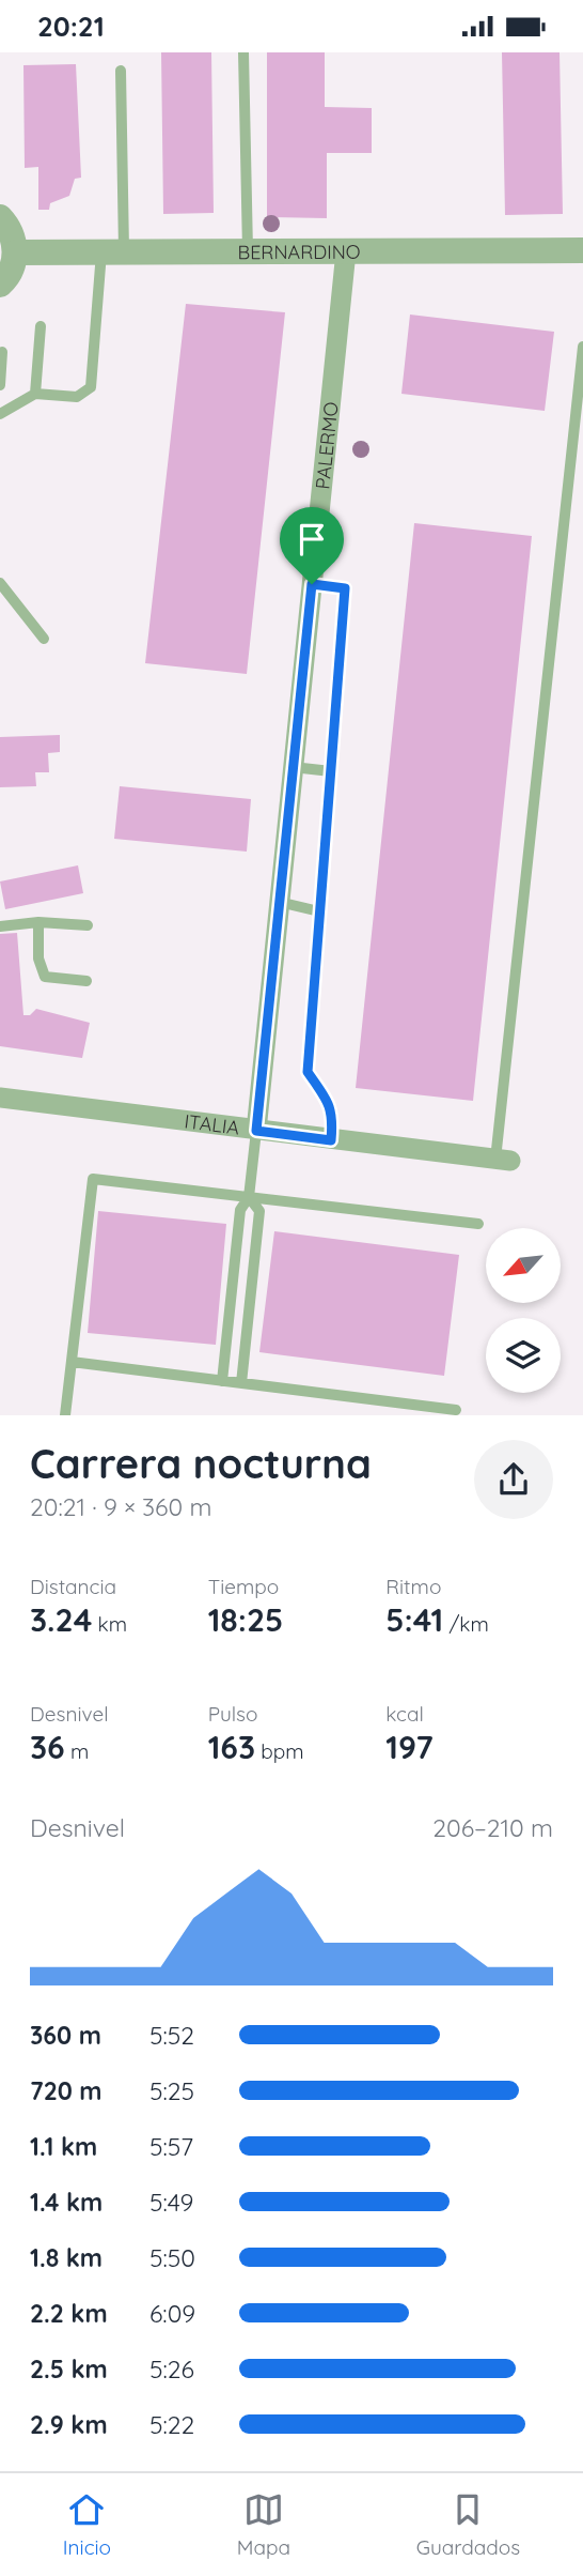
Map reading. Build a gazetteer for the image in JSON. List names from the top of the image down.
{
  "streets": {
    "street": ["BERNARDINO", "PALERMO", "ITALIA"]
  },
  "crossings": [
    ["BERNARDINO", "PALERMO"],
    ["PALERMO", "ITALIA"]
  ],
  "north": "bottom left",
  "page": {
    "status": "20:21",
    "heading": ["Carrera nocturna", "20:21 · 9 × 360 m"],
    "stats": [
      ["Distancia", "3.24 km"],
      ["Tiempo", "18:25"],
      ["Ritmo", "5:41 /km"],
      ["Desnivel", "36 m"],
      ["Pulso", "163 bpm"],
      ["kcal", "197"]
    ],
    "chart": ["Desnivel", "206–210 m"],
    "list": [
      {
        "name": "360 m",
        "note": "5:52"
      },
      {
        "name": "720 m",
        "note": "5:25"
      },
      {
        "name": "1.1 km",
        "note": "5:57"
      },
      {
        "name": "1.4 km",
        "note": "5:49"
      },
      {
        "name": "1.8 km",
        "note": "5:50"
      },
      {
        "name": "2.2 km",
        "note": "6:09"
      },
      {
        "name": "2.5 km",
        "note": "5:26"
      },
      {
        "name": "2.9 km",
        "note": "5:22"
      }
    ],
    "tabs": ["Inicio", "Mapa", "Guardados"]
  }
}
